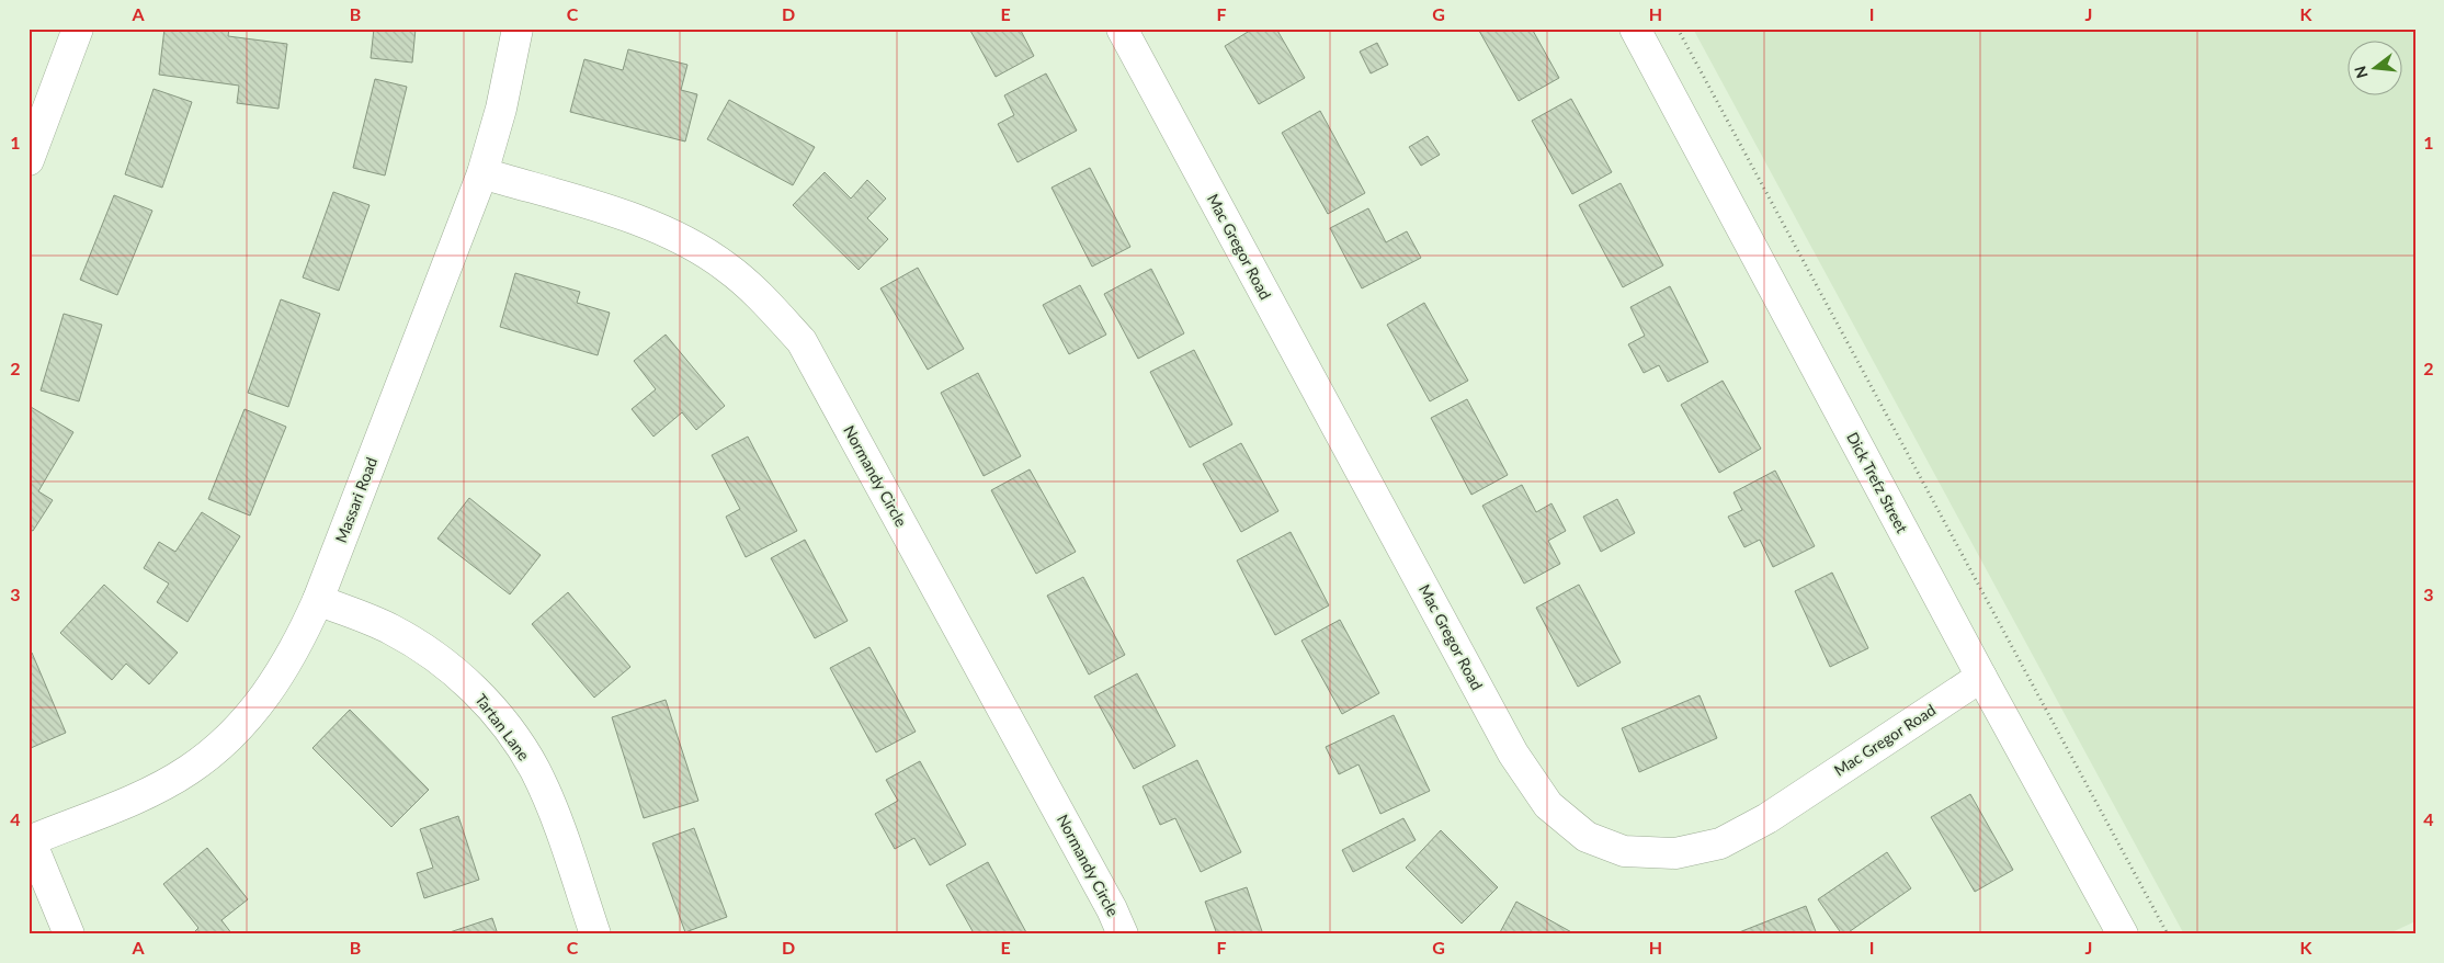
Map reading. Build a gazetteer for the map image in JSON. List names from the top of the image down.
{
  "streets": {
    "street": [
      "Mac Gregor Road",
      "Normandy Circle",
      "Dick Trefz Street",
      "Massari Road",
      "Tartan Lane"
    ]
  },
  "crossings": [
    ["Mac Gregor Road", "Dick Trefz Street"],
    ["Normandy Circle", "Massari Road"],
    ["Massari Road", "Tartan Lane"]
  ],
  "north": "left",
  "grid": {
    "columns": [
      "A",
      "B",
      "C",
      "D",
      "E",
      "F",
      "G",
      "H",
      "I",
      "J",
      "K"
    ],
    "rows": [
      "1",
      "2",
      "3",
      "4"
    ]
  }
}
